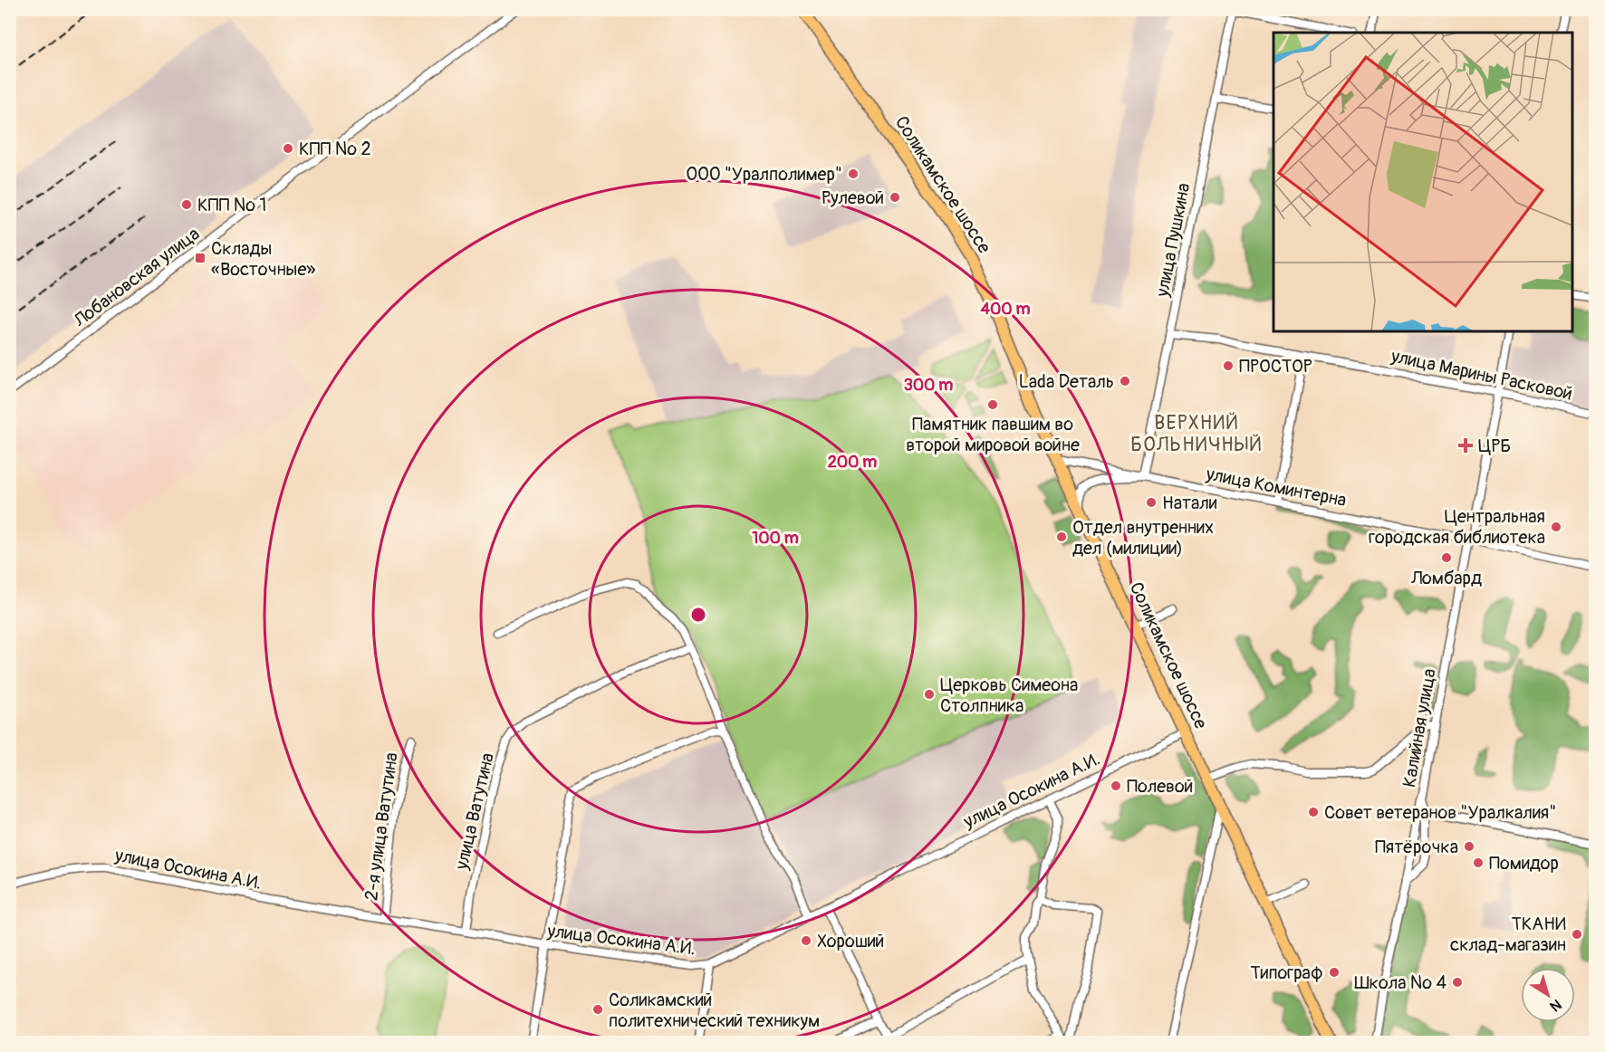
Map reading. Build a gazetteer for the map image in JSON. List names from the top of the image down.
{
  "streets": {
    "highway": ["Соликамское шоссе"],
    "street": [
      "улица Пушкина",
      "Лобановская улица",
      "улица Марины Расковой",
      "улица Коминтерна",
      "Калийная улица",
      "улица Осокина А.И.",
      "улица Ватутина",
      "2-я улица Ватутина"
    ]
  },
  "crossings": [
    ["Соликамское шоссе", "улица Коминтерна"],
    ["Соликамское шоссе", "улица Осокина А.И."],
    ["улица Пушкина", "улица Марины Расковой"],
    ["улица Пушкина", "улица Коминтерна"],
    ["улица Марины Расковой", "Калийная улица"],
    ["улица Коминтерна", "Калийная улица"],
    ["улица Осокина А.И.", "улица Ватутина"],
    ["улица Осокина А.И.", "2-я улица Ватутина"]
  ],
  "districts": ["ВЕРХНИЙ БОЛЬНИЧНЫЙ"],
  "places": {
    "other": [
      "КПП № 2",
      "OOO \"Уралполимер\"",
      "Рулевой",
      "КПП № 1",
      "ПРОСТОР",
      "Lada Dеталь",
      "Памятник павшим во второй мировой войне",
      "Натали",
      "Центральная городская библиотека",
      "Отдел внутренних дел (милиции)",
      "Ломбард",
      "Церковь Симеона Столпника",
      "Полевой",
      "Совет ветеранов \"Уралкалия\"",
      "Пятёрочка",
      "Помидор",
      "ТКАНИ склад-магазин",
      "Хороший",
      "Типограф",
      "Школа № 4",
      "Соликамский политехнический техникум"
    ],
    "transit": ["Склады «Восточные»"],
    "health": ["ЦРБ"]
  },
  "north": "bottom right",
  "rings": [
    "400 m",
    "300 m",
    "200 m",
    "100 m"
  ]
}
